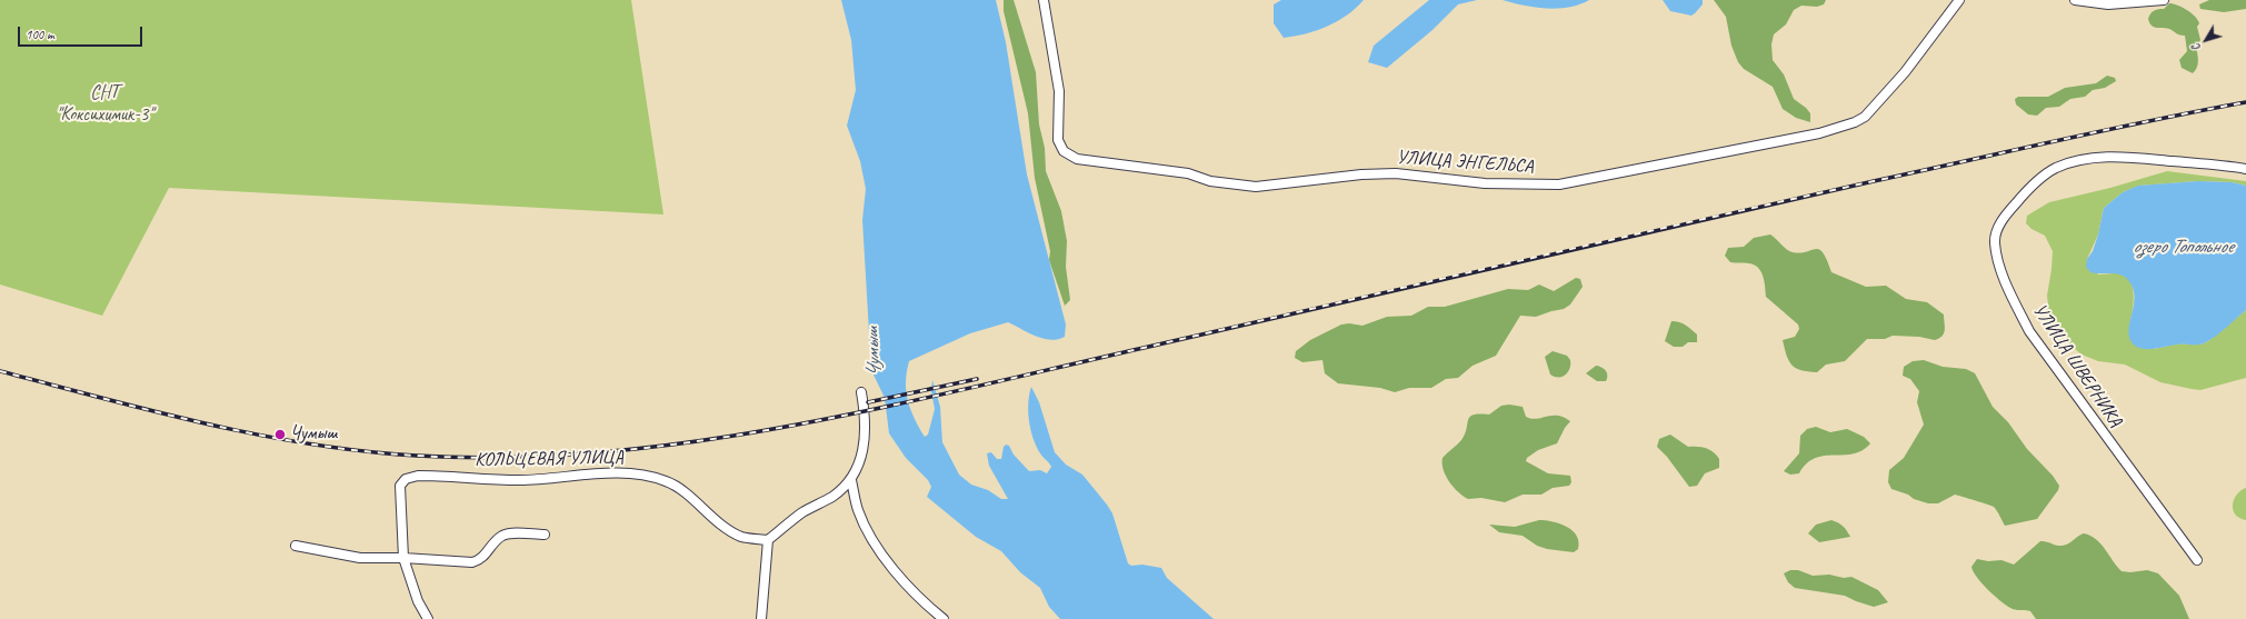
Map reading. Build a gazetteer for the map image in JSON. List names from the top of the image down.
{
  "streets": {
    "street": ["УЛИЦА ЭНГЕЛЬСА", "УЛИЦА ШВЕРНИКА", "КОЛЬЦЕВАЯ УЛИЦА"]
  },
  "water": ["озеро Топольное", "Чумыш"],
  "parks": ["СНТ \"Коксихимик-3\""],
  "places": ["Чумыш"],
  "scale_bar": "100 m",
  "north": "bottom left"
}
